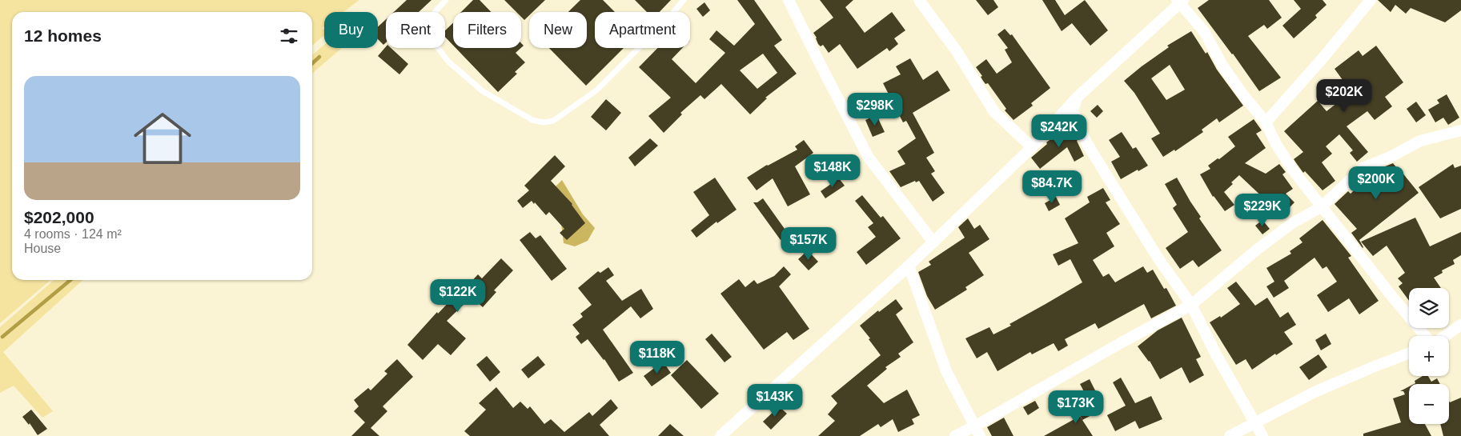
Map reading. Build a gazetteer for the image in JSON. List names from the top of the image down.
{
  "page": {
    "chip": [
      "Buy",
      "Rent",
      "Filters",
      "New",
      "Apartment"
    ],
    "heading": "12 homes",
    "list": [
      {
        "name": "$202,000",
        "note": "4 rooms · 124 m² · House"
      }
    ],
    "price": [
      "$202K",
      "$298K",
      "$242K",
      "$148K",
      "$200K",
      "$84.7K",
      "$229K",
      "$157K",
      "$122K",
      "$118K",
      "$143K",
      "$173K"
    ],
    "map_buttons": ["+", "−"]
  }
}
